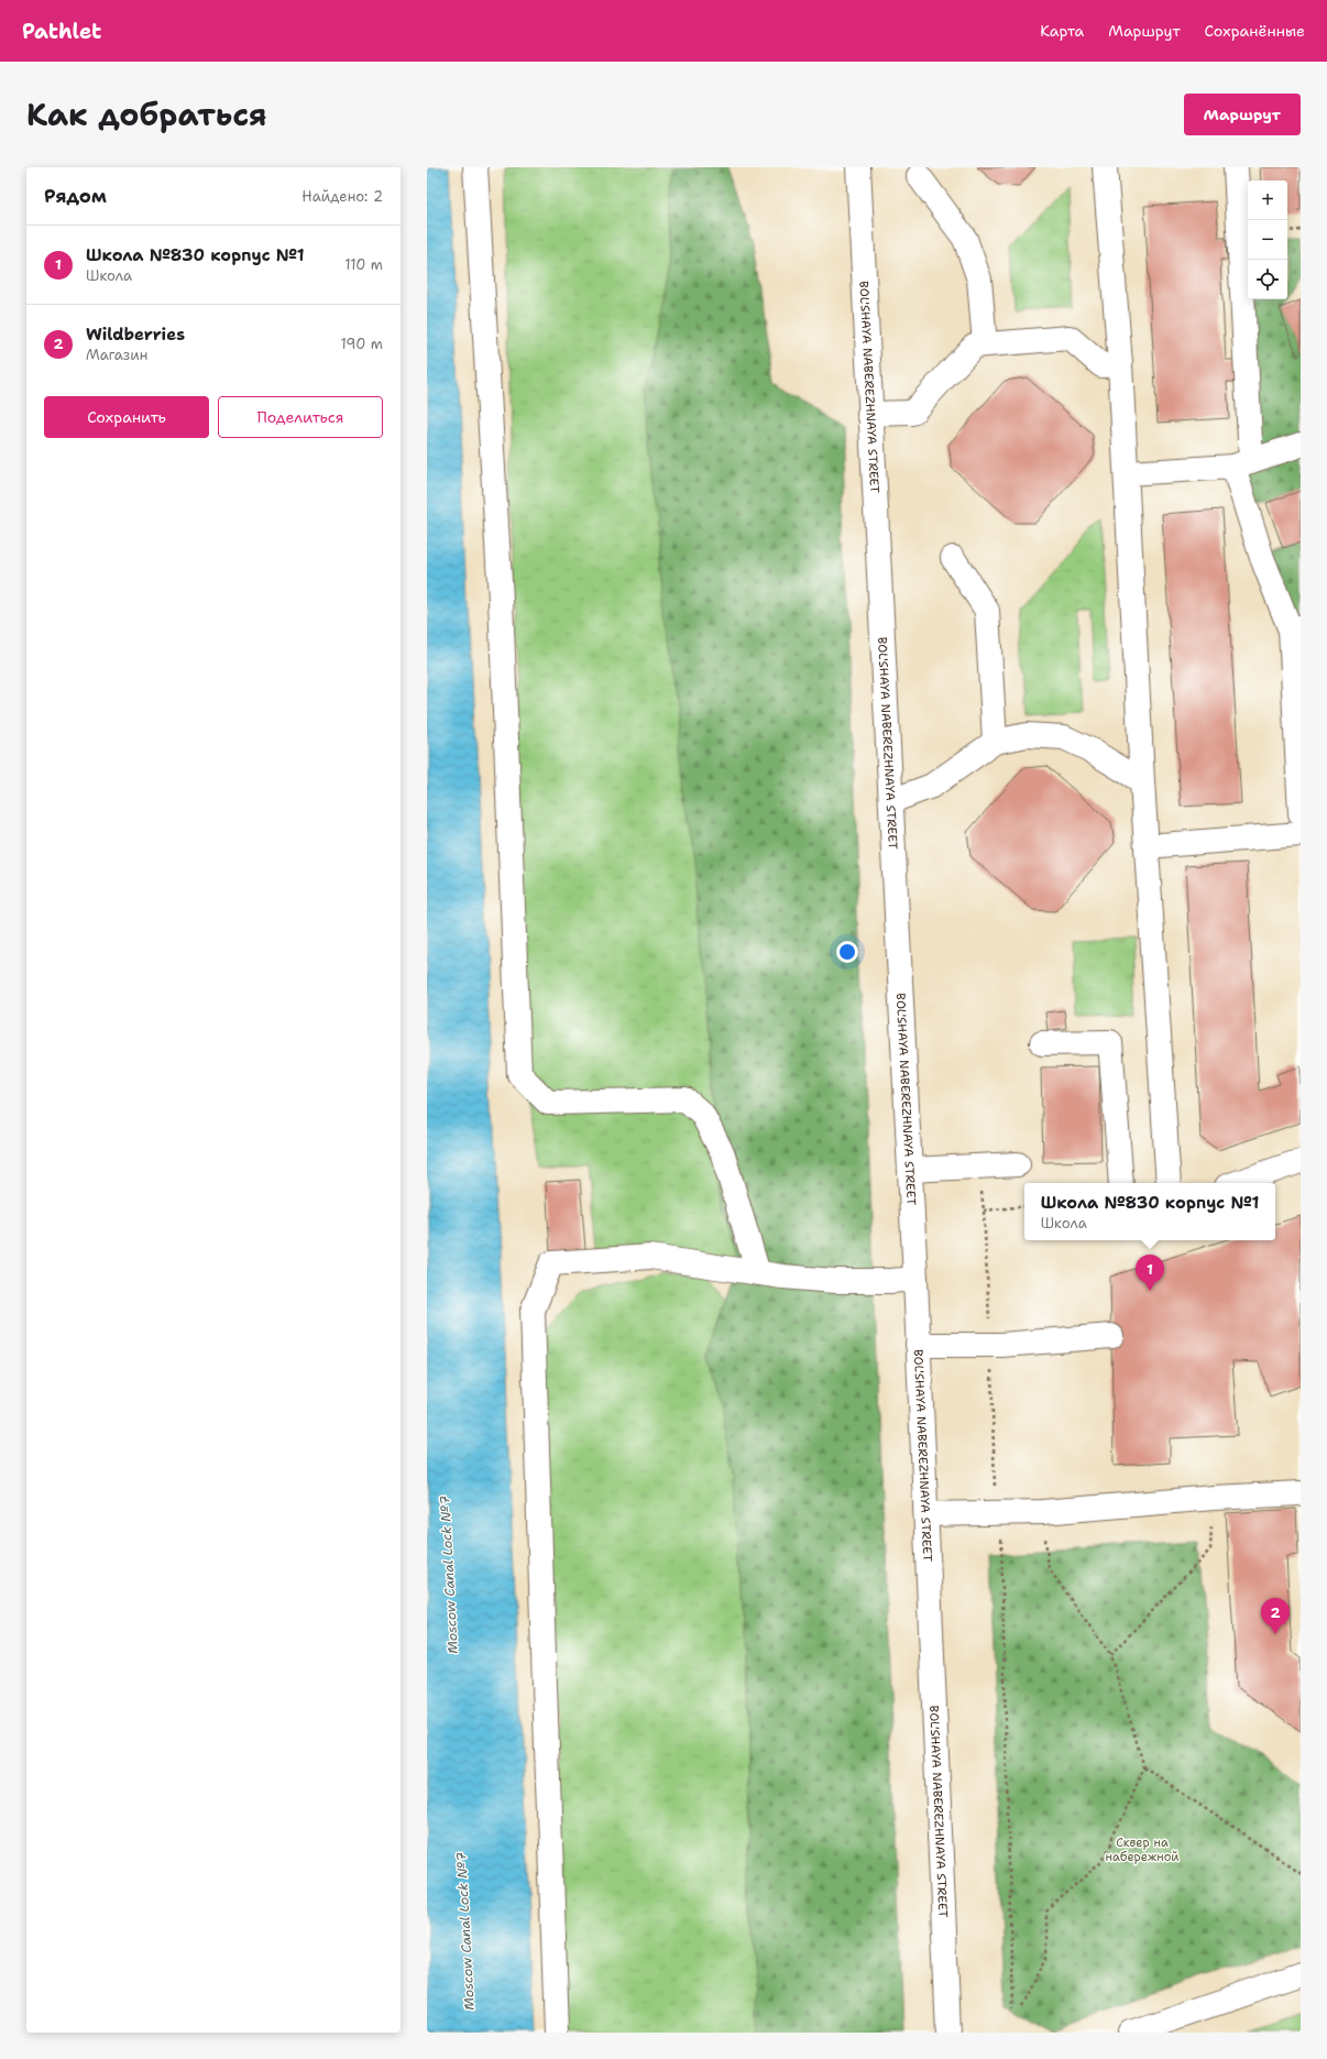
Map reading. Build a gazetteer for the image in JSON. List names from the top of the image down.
{
  "streets": {
    "street": ["BOL'SHAYA NABEREZHNAYA STREET"]
  },
  "water": ["Moscow Canal Lock №7"],
  "parks": ["Сквер на набережной"],
  "page": {
    "header": "Pathlet",
    "nav": ["Карта", "Маршрут", "Сохранённые"],
    "title": "Как добраться",
    "buttons": [
      "Маршрут",
      ["Сохранить", "Поделиться"]
    ],
    "heading": ["Рядом", "Найдено: 2"],
    "map_buttons": ["+", "−"],
    "list": [
      {
        "mark": "1",
        "name": "Школа №830 корпус №1",
        "note": "Школа",
        "value": "110 m"
      },
      {
        "mark": "2",
        "name": "Wildberries",
        "note": "Магазин",
        "value": "190 m"
      }
    ],
    "popup": ["Школа №830 корпус №1", "Школа"],
    "pins": ["1", "2"]
  }
}
